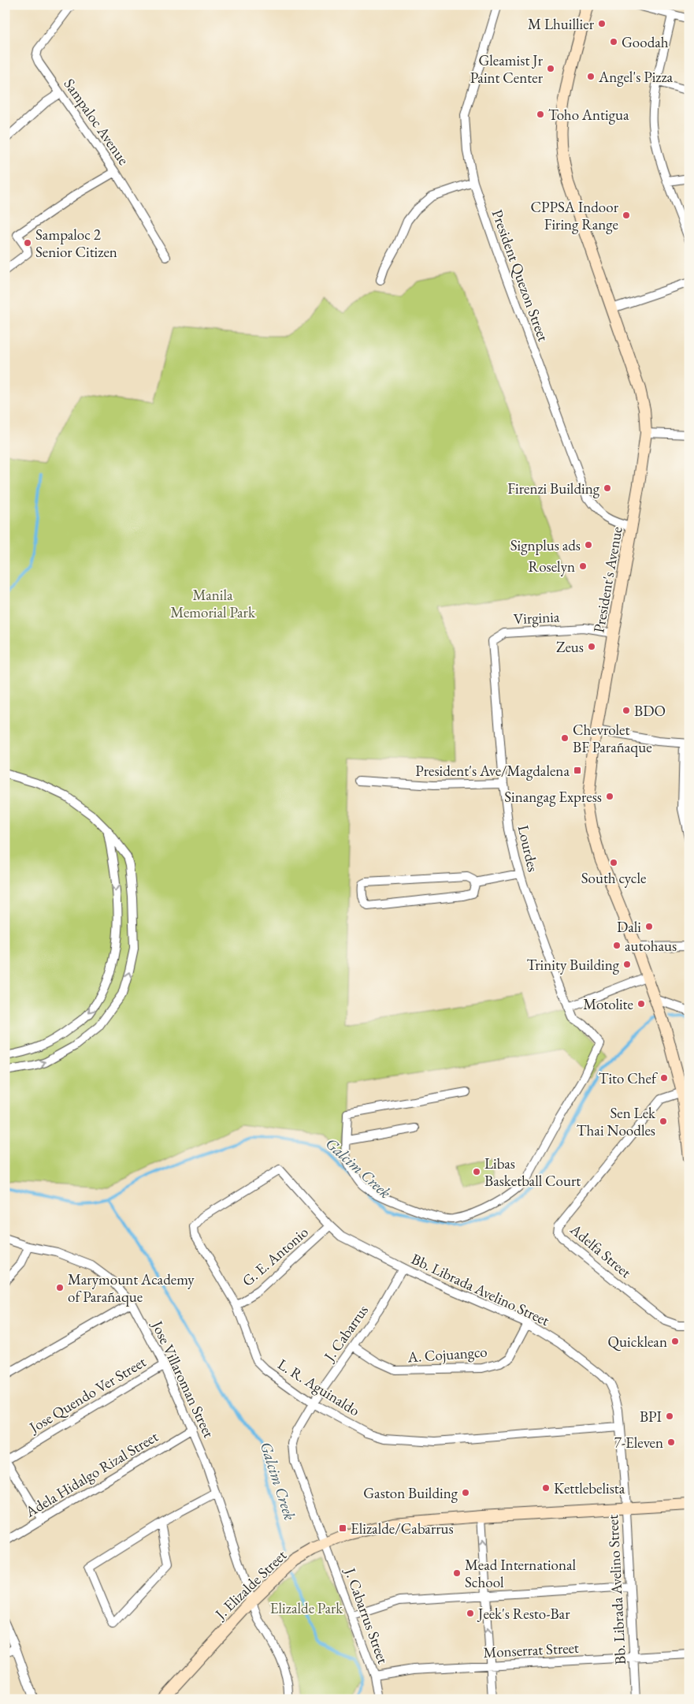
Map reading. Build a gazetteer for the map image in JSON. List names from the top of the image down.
{
  "streets": {
    "street": [
      "Sampaloc Avenue",
      "President Quezon Street",
      "President's Avenue",
      "Virginia",
      "Lourdes",
      "Adelfa Street",
      "G. E. Antonio",
      "Bb. Librada Avelino Street",
      "J. Cabarrus",
      "A. Cojuangco",
      "Jose Villaroman Street",
      "L. R. Aguinaldo",
      "Jose Quendo Ver Street",
      "Adela Hidalgo Rizal Street",
      "J. Elizalde Street",
      "J. Cabarrus Street",
      "Monserrat Street"
    ]
  },
  "crossings": [
    ["President Quezon Street", "President's Avenue"],
    ["President's Avenue", "Virginia"],
    ["President's Avenue", "Adelfa Street"],
    ["Virginia", "Lourdes"],
    ["G. E. Antonio", "Bb. Librada Avelino Street"],
    ["G. E. Antonio", "L. R. Aguinaldo"],
    ["Bb. Librada Avelino Street", "J. Cabarrus"],
    ["Bb. Librada Avelino Street", "A. Cojuangco"],
    ["Bb. Librada Avelino Street", "L. R. Aguinaldo"],
    ["Bb. Librada Avelino Street", "J. Elizalde Street"],
    ["Bb. Librada Avelino Street", "Monserrat Street"],
    ["J. Cabarrus", "A. Cojuangco"],
    ["J. Cabarrus", "L. R. Aguinaldo"],
    ["J. Cabarrus", "J. Elizalde Street"],
    ["J. Cabarrus", "J. Cabarrus Street"],
    ["Jose Villaroman Street", "Jose Quendo Ver Street"],
    ["Jose Villaroman Street", "Adela Hidalgo Rizal Street"],
    ["Jose Villaroman Street", "J. Elizalde Street"],
    ["J. Elizalde Street", "J. Cabarrus Street"],
    ["J. Cabarrus Street", "Monserrat Street"]
  ],
  "water": ["Galcim Creek"],
  "parks": ["Manila Memorial Park", "Elizalde Park"],
  "places": {
    "other": [
      "M Lhuillier",
      "Goodah",
      "Gleamist Jr Paint Center",
      "Angel's Pizza",
      "Toho Antigua",
      "CPPSA Indoor Firing Range",
      "Sampaloc 2 Senior Citizen",
      "Firenzi Building",
      "Signplus ads",
      "Roselyn",
      "Zeus",
      "BDO",
      "Chevrolet BF Parañaque",
      "Sinangag Express",
      "South cycle",
      "Dali",
      "autohaus",
      "Trinity Building",
      "Motolite",
      "Tito Chef",
      "Sen Lek Thai Noodles",
      "Libas Basketball Court",
      "Marymount Academy of Parañaque",
      "Quicklean",
      "BPI",
      "7-Eleven",
      "Kettlebelista",
      "Gaston Building",
      "Mead International School",
      "Jeek's Resto-Bar"
    ],
    "transit": ["President's Ave/Magdalena", "Elizalde/Cabarrus"]
  }
}
